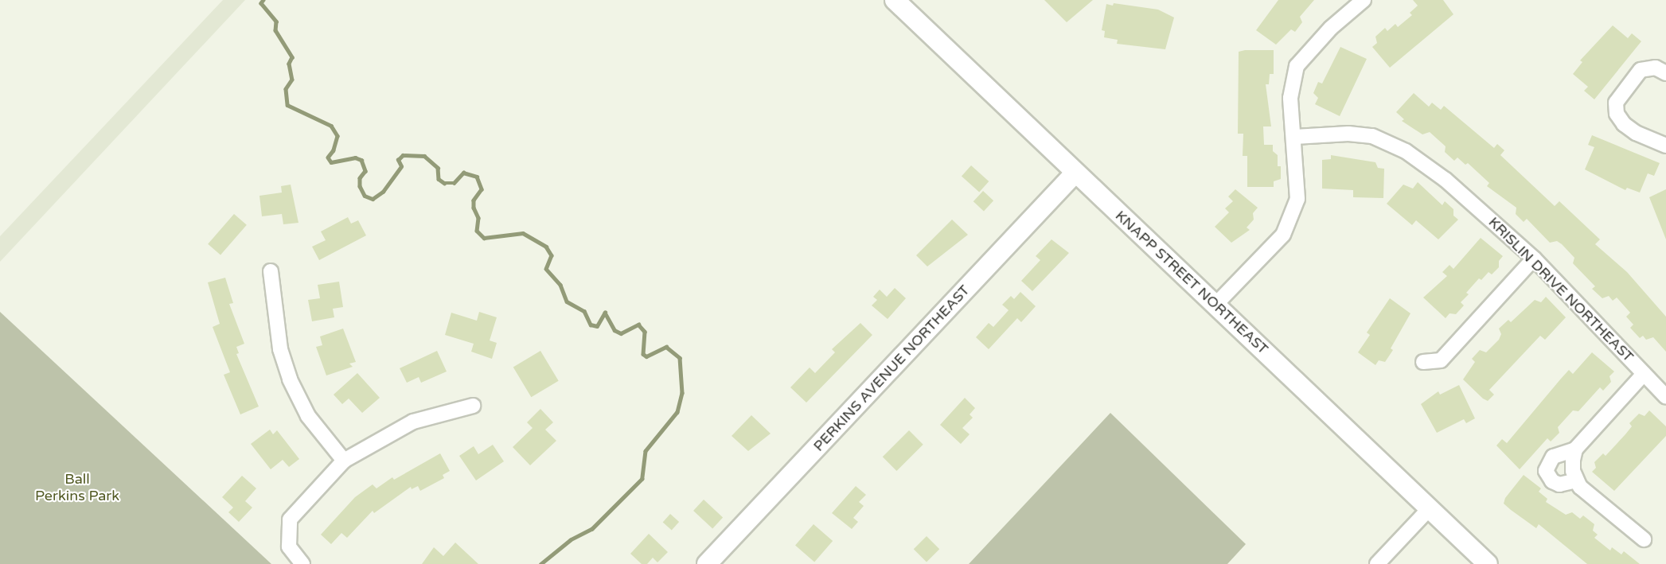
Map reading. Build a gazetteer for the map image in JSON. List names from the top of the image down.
{
  "streets": {
    "main road": ["KNAPP STREET NORTHEAST", "PERKINS AVENUE NORTHEAST"],
    "street": ["KRISLIN DRIVE NORTHEAST"]
  },
  "crossings": [
    ["KNAPP STREET NORTHEAST", "PERKINS AVENUE NORTHEAST"]
  ],
  "parks": ["Ball Perkins Park"]
}
